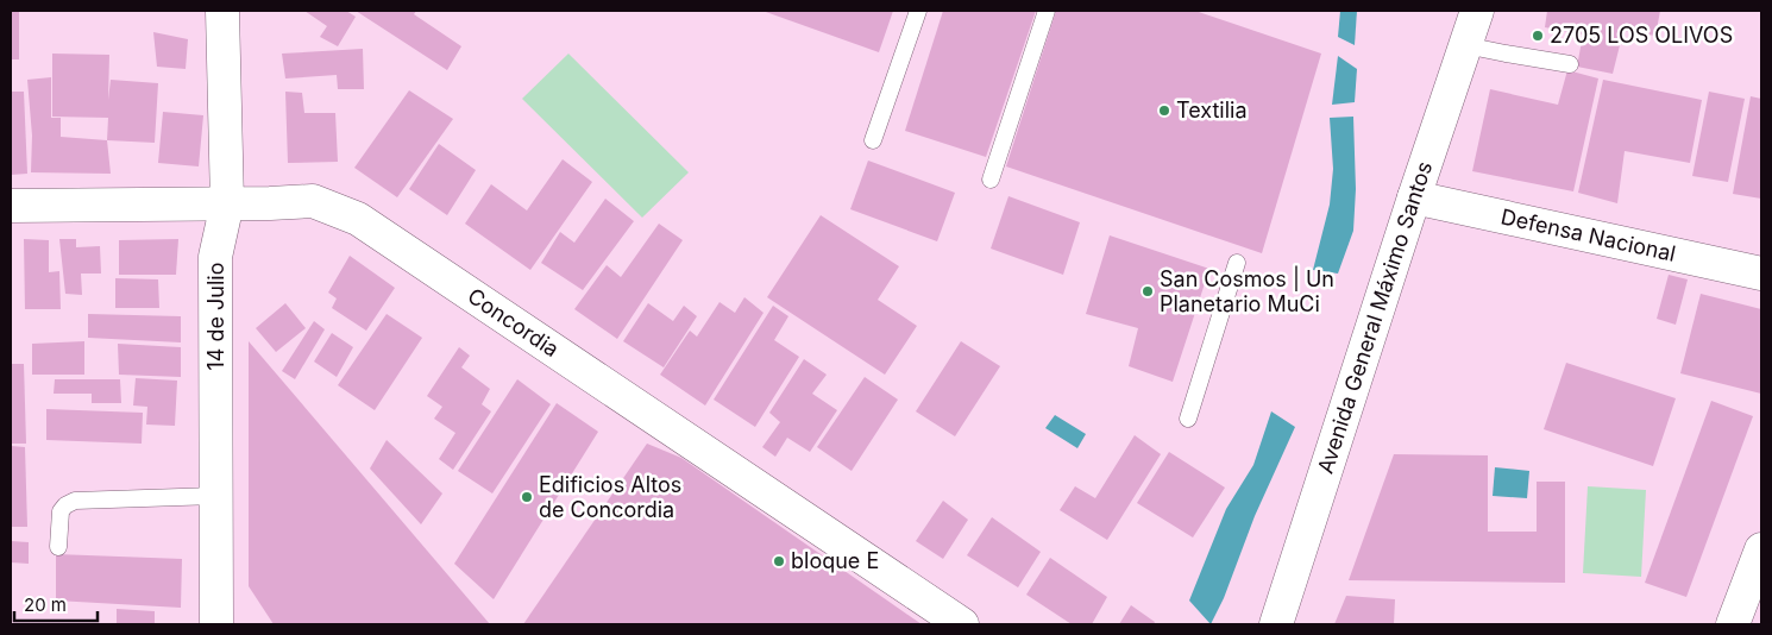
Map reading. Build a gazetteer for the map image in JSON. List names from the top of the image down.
{
  "streets": {
    "street": [
      "Defensa Nacional",
      "14 de Julio",
      "Avenida General Máximo Santos",
      "Concordia"
    ]
  },
  "crossings": [
    ["Defensa Nacional", "Avenida General Máximo Santos"],
    ["14 de Julio", "Concordia"]
  ],
  "places": [
    "2705 LOS OLIVOS",
    "Textilia",
    "San Cosmos | Un Planetario MuCi",
    "Edificios Altos de Concordia",
    "bloque E"
  ],
  "scale_bar": "20 m"
}
